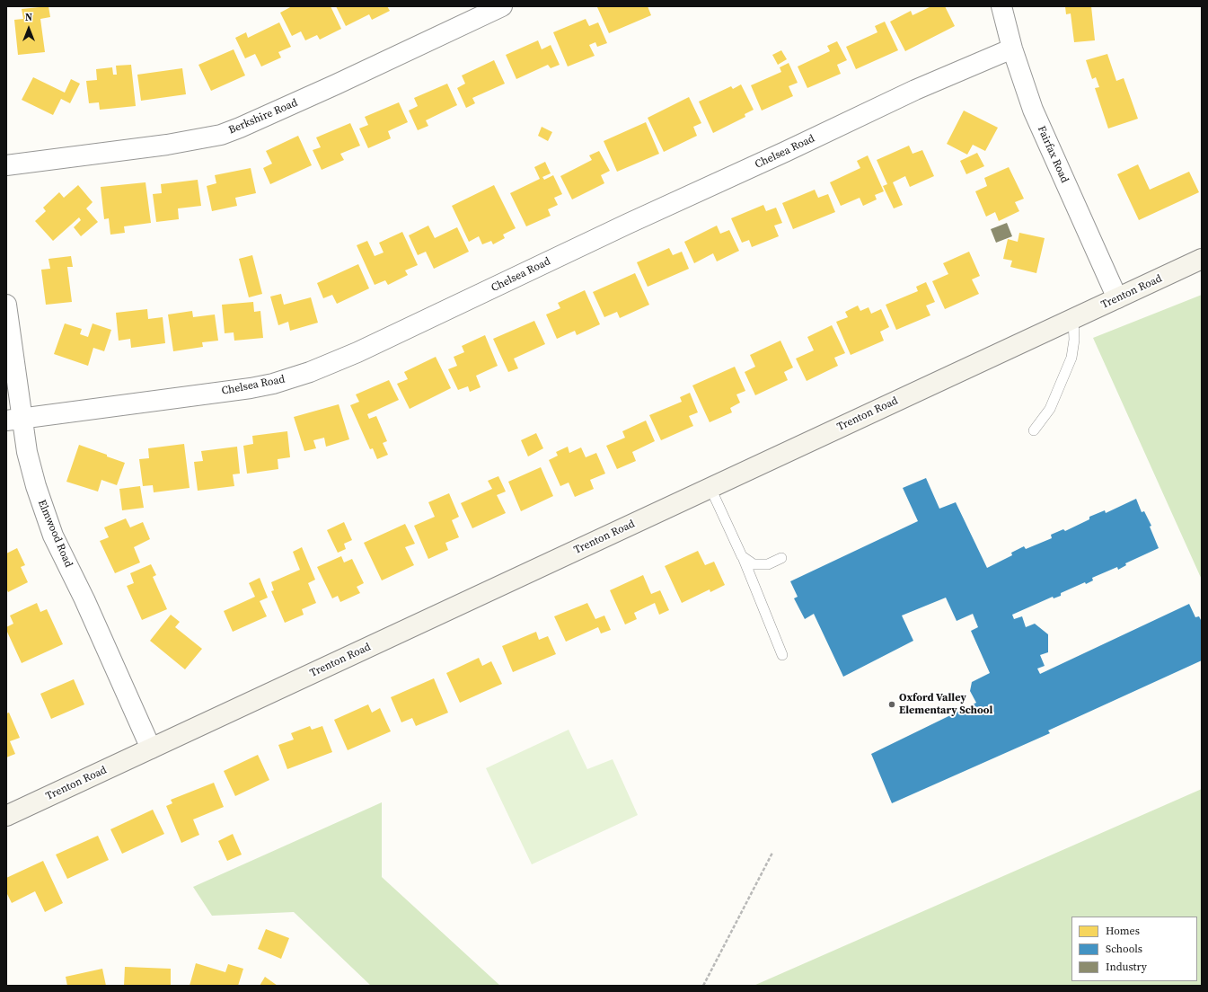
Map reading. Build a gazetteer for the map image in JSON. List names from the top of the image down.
{
  "streets": {
    "main road": ["Trenton Road"],
    "street": [
      "Berkshire Road",
      "Chelsea Road",
      "Fairfax Road",
      "Elmwood Road"
    ]
  },
  "crossings": [
    ["Chelsea Road", "Fairfax Road"],
    ["Chelsea Road", "Elmwood Road"],
    ["Fairfax Road", "Trenton Road"],
    ["Trenton Road", "Elmwood Road"]
  ],
  "places": ["Oxford Valley Elementary School"],
  "legend": ["Homes", "Schools", "Industry"],
  "north": "top"
}
